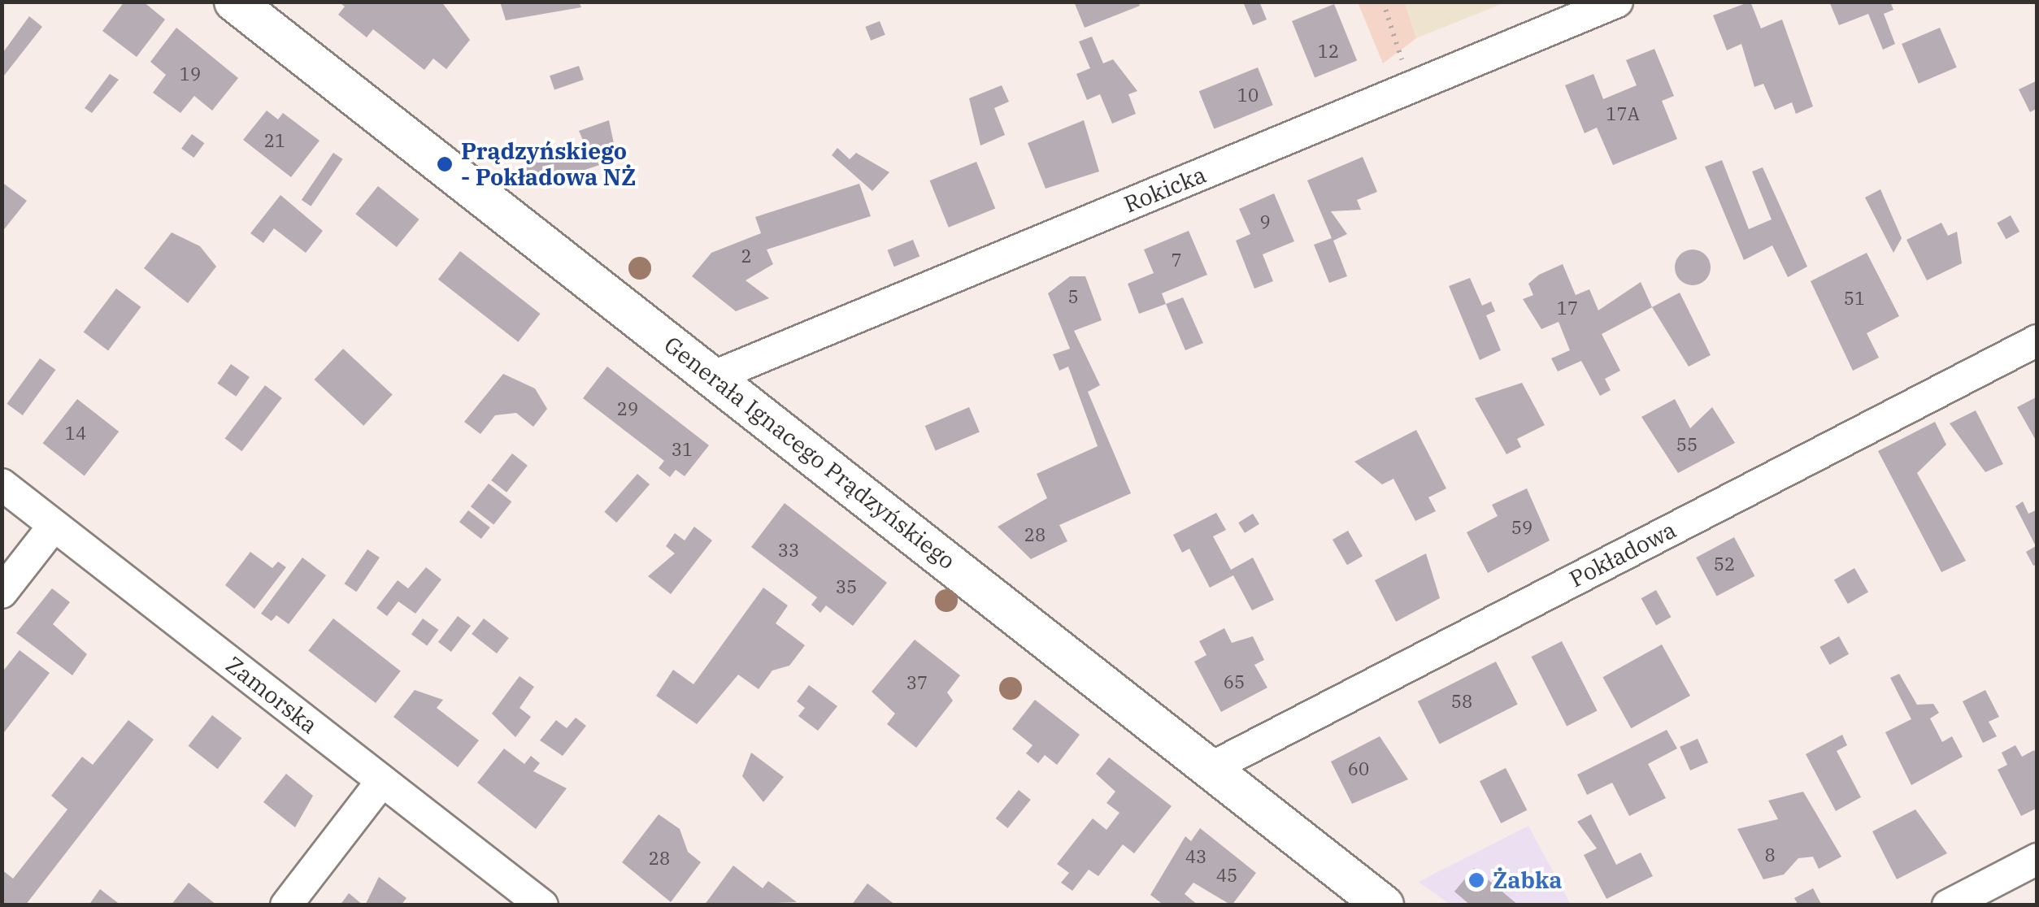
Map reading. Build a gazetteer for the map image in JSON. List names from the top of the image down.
{
  "streets": {
    "street": [
      "Rokicka",
      "Generała Ignacego Prądzyńskiego",
      "Pokładowa",
      "Zamorska"
    ]
  },
  "crossings": [
    ["Rokicka", "Generała Ignacego Prądzyńskiego"],
    ["Generała Ignacego Prądzyńskiego", "Pokładowa"]
  ],
  "places": ["Prądzyńskiego - Pokładowa NŻ", "Żabka"],
  "house_numbers": [
    "12",
    "19",
    "10",
    "17A",
    "21",
    "9",
    "2",
    "7",
    "5",
    "51",
    "17",
    "29",
    "14",
    "55",
    "31",
    "59",
    "28",
    "33",
    "52",
    "35",
    "65",
    "37",
    "58",
    "60",
    "8",
    "43",
    "28",
    "45"
  ]
}
